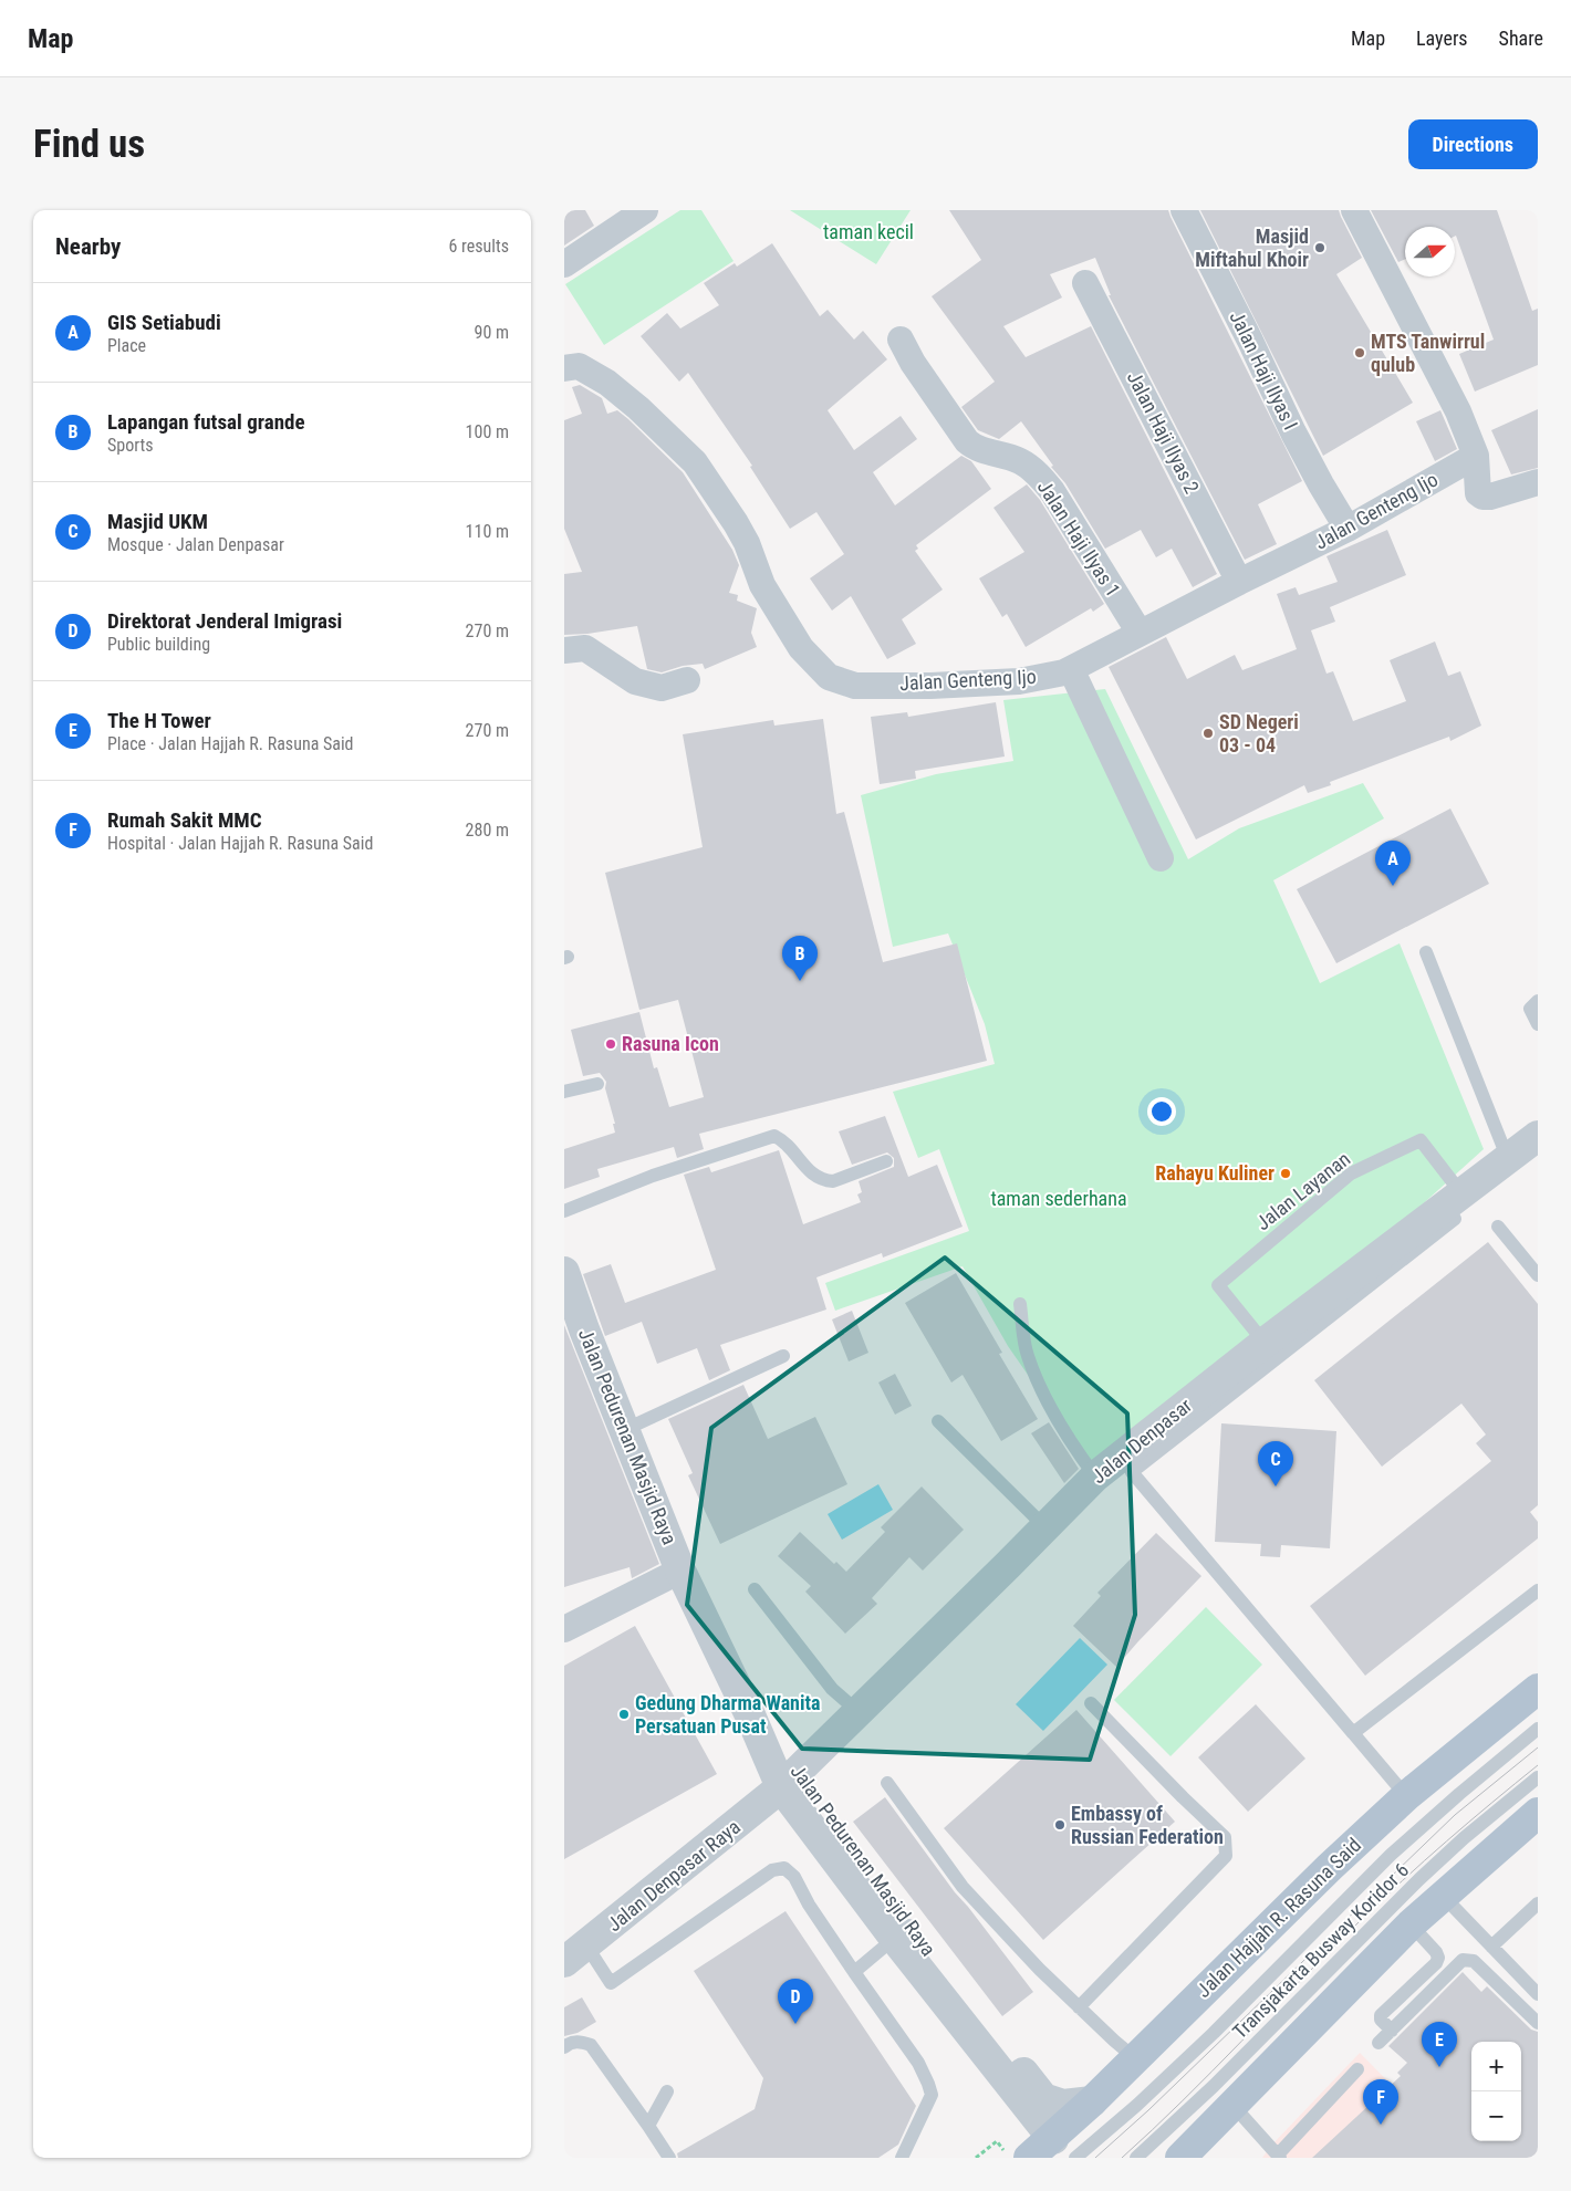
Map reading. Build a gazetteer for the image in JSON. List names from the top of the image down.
{
  "streets": {
    "main road": ["Jalan Hajjah R. Rasuna Said"],
    "street": [
      "Jalan Haji Ilyas I",
      "Jalan Haji Ilyas 2",
      "Jalan Genteng Ijo",
      "Jalan Haji Ilyas 1",
      "Jalan Pedurenan Masjid Raya",
      "Jalan Denpasar",
      "Jalan Denpasar Raya"
    ],
    "lane": ["Jalan Layanan", "Transjakarta Busway Koridor 6"]
  },
  "crossings": [
    ["Jalan Haji Ilyas I", "Jalan Genteng Ijo"],
    ["Jalan Haji Ilyas 2", "Jalan Genteng Ijo"],
    ["Jalan Genteng Ijo", "Jalan Haji Ilyas 1"],
    ["Jalan Layanan", "Jalan Denpasar"],
    ["Jalan Pedurenan Masjid Raya", "Jalan Denpasar"],
    ["Jalan Pedurenan Masjid Raya", "Jalan Denpasar Raya"],
    ["Jalan Pedurenan Masjid Raya", "Jalan Hajjah R. Rasuna Said"],
    ["Jalan Denpasar", "Jalan Denpasar Raya"]
  ],
  "parks": ["taman kecil", "taman sederhana"],
  "places": [
    "Masjid Miftahul Khoir",
    "MTS Tanwirrul qulub",
    "SD Negeri 03 - 04",
    "Rasuna Icon",
    "Rahayu Kuliner",
    "Gedung Dharma Wanita Persatuan Pusat",
    "Embassy of Russian Federation"
  ],
  "north": "right",
  "page": {
    "header": "Map",
    "nav": ["Map", "Layers", "Share"],
    "buttons": "Directions",
    "title": "Find us",
    "heading": ["Nearby", "6 results"],
    "list": [
      {
        "mark": "A",
        "name": "GIS Setiabudi",
        "note": "Place",
        "value": "90 m"
      },
      {
        "mark": "B",
        "name": "Lapangan futsal grande",
        "note": "Sports",
        "value": "100 m"
      },
      {
        "mark": "C",
        "name": "Masjid UKM",
        "note": "Mosque · Jalan Denpasar",
        "value": "110 m"
      },
      {
        "mark": "D",
        "name": "Direktorat Jenderal Imigrasi",
        "note": "Public building",
        "value": "270 m"
      },
      {
        "mark": "E",
        "name": "The H Tower",
        "note": "Place · Jalan Hajjah R. Rasuna Said",
        "value": "270 m"
      },
      {
        "mark": "F",
        "name": "Rumah Sakit MMC",
        "note": "Hospital · Jalan Hajjah R. Rasuna Said",
        "value": "280 m"
      }
    ],
    "pins": [
      "A",
      "B",
      "C",
      "D",
      "E",
      "F"
    ],
    "map_buttons": ["+", "−"]
  }
}
